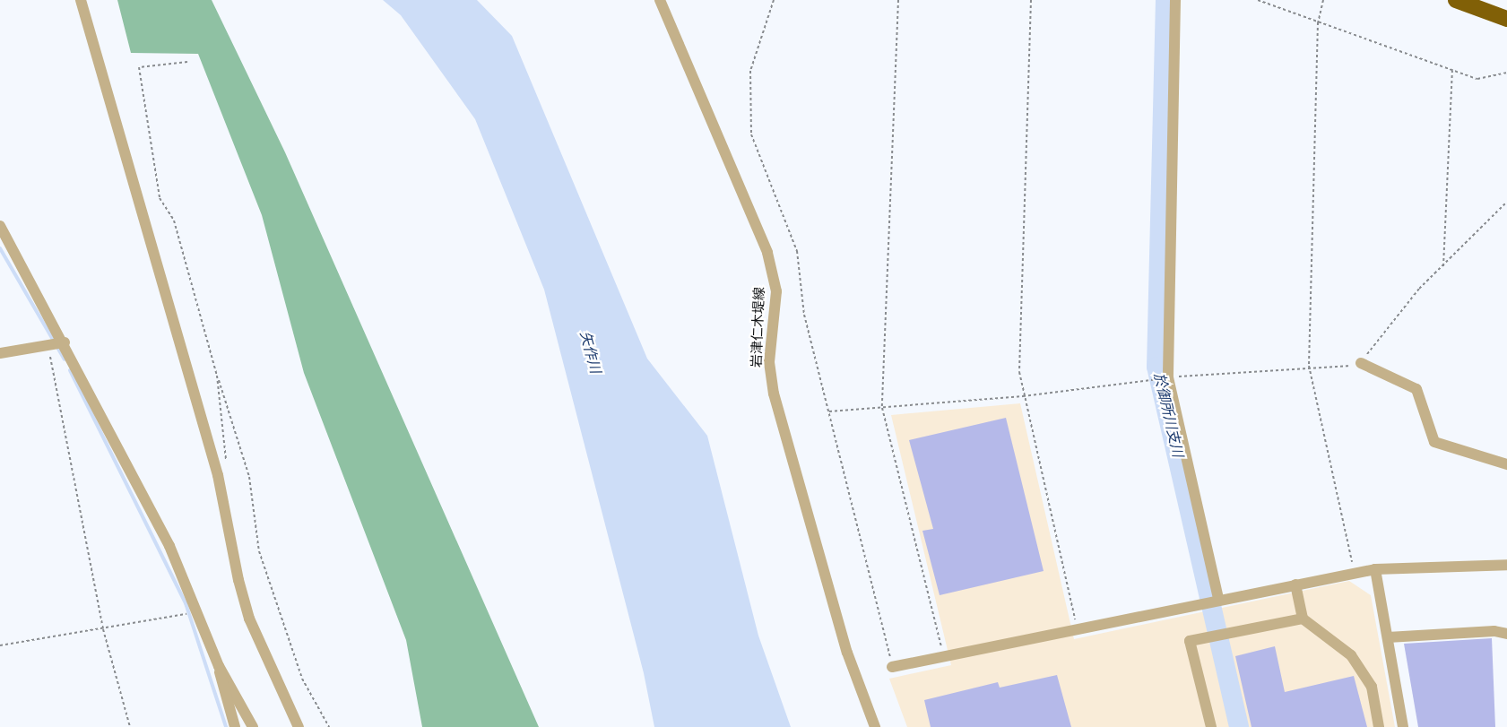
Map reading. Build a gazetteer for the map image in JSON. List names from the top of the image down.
{
  "streets": {
    "street": ["岩津仁木堤線"]
  },
  "water": ["矢作川", "於御所川支川"]
}
